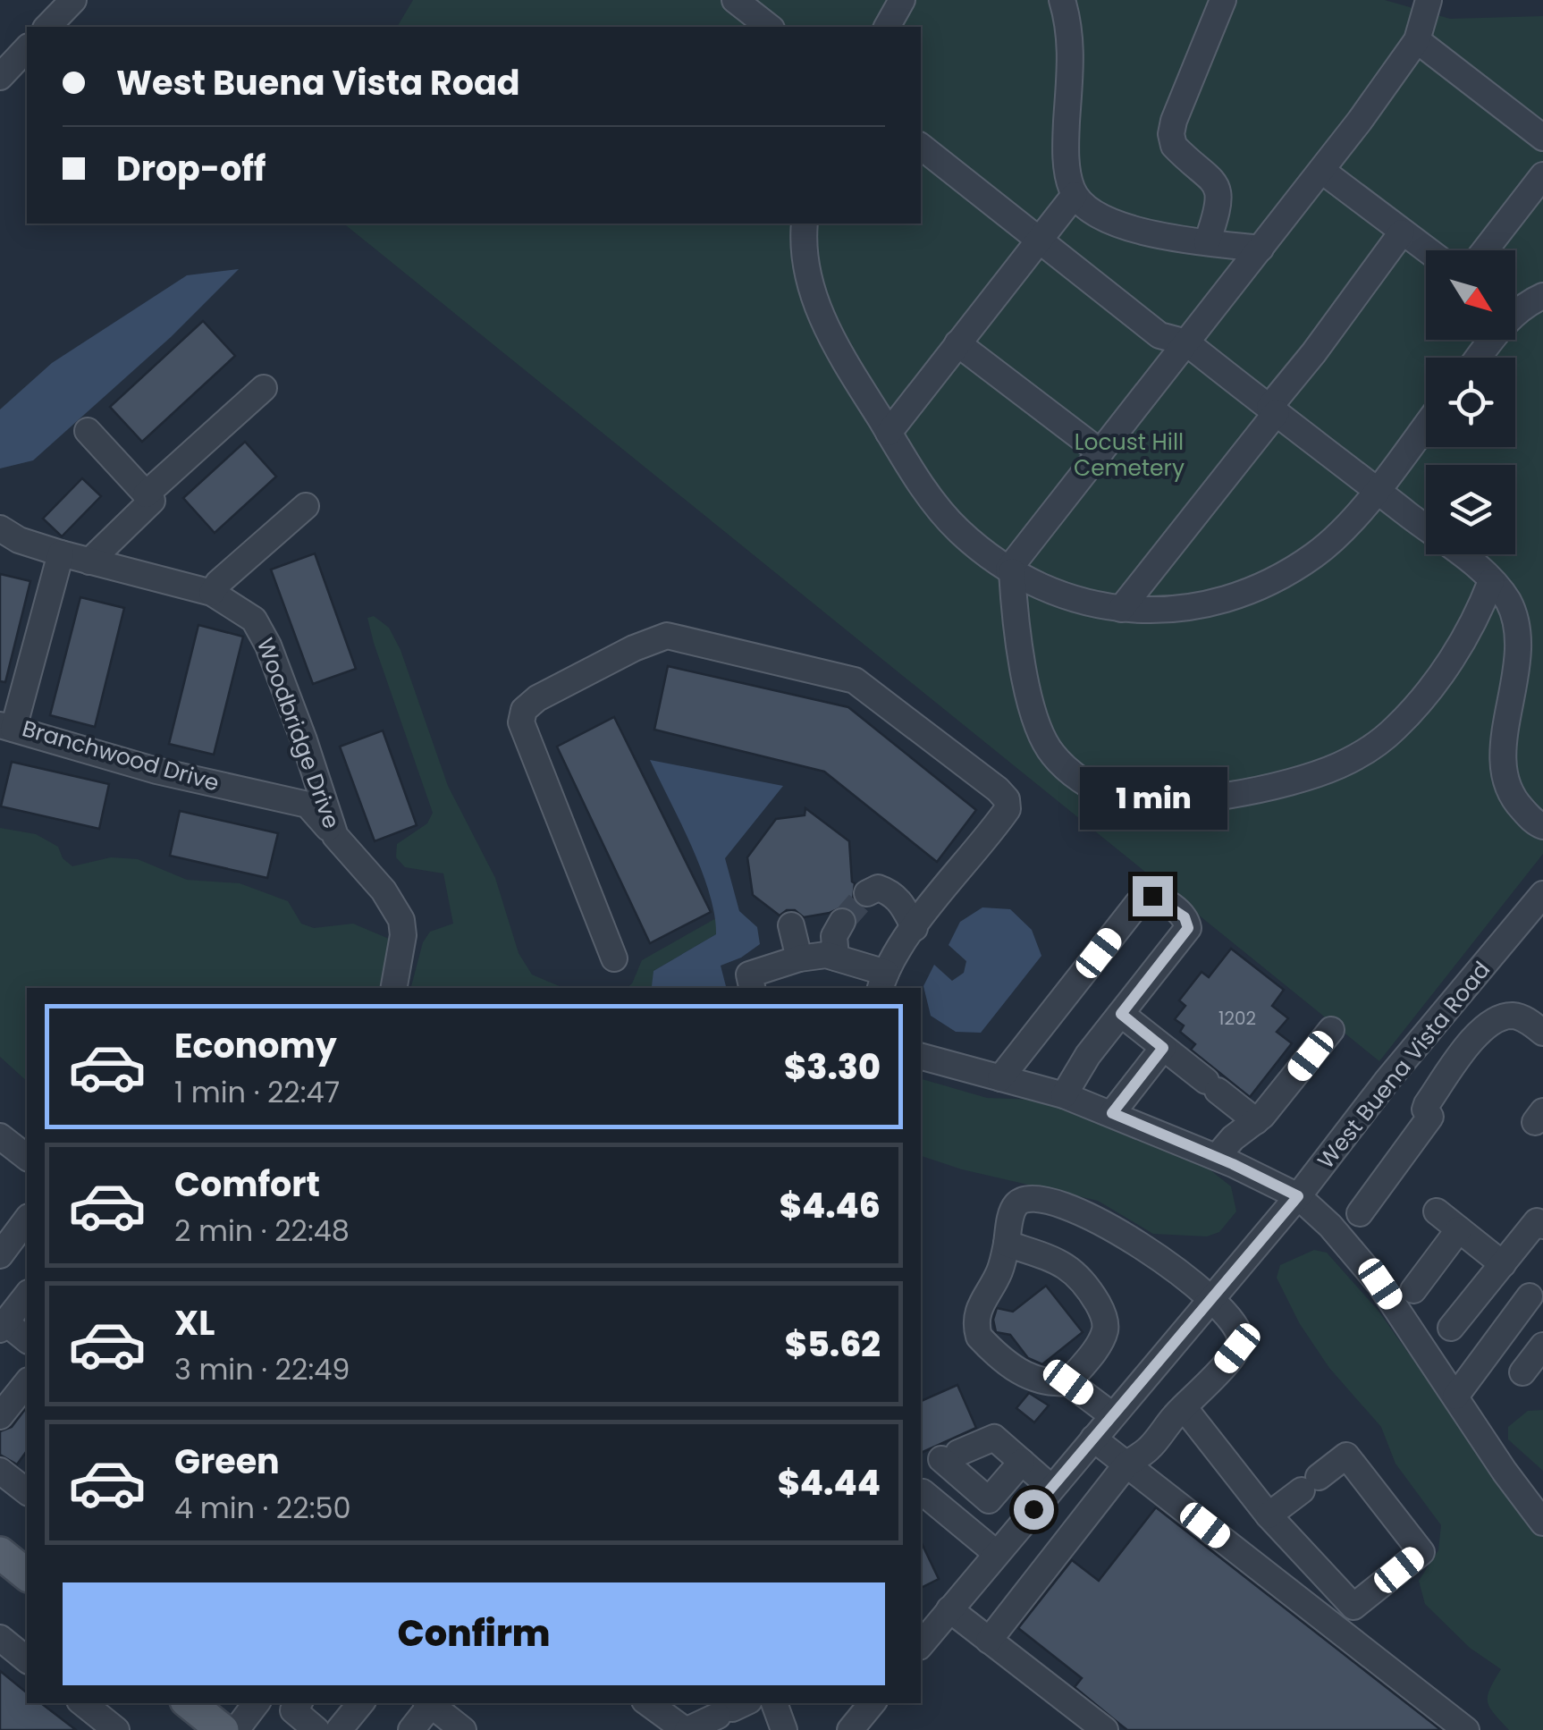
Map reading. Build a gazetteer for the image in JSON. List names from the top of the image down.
{
  "streets": {
    "street": ["Woodbridge Drive", "Branchwood Drive", "West Buena Vista Road"]
  },
  "crossings": [
    ["Woodbridge Drive", "Branchwood Drive"]
  ],
  "parks": ["Locust Hill Cemetery"],
  "house_numbers": ["1202"],
  "north": "bottom right",
  "page": {
    "banner": ["West Buena Vista Road", "Drop-off"],
    "bubble": "1 min",
    "list": [
      {
        "name": "Economy",
        "note": "1 min · 22:47",
        "value": "$3.30"
      },
      {
        "name": "Comfort",
        "note": "2 min · 22:48",
        "value": "$4.46"
      },
      {
        "name": "XL",
        "note": "3 min · 22:49",
        "value": "$5.62"
      },
      {
        "name": "Green",
        "note": "4 min · 22:50",
        "value": "$4.44"
      }
    ],
    "buttons": "Confirm"
  }
}
